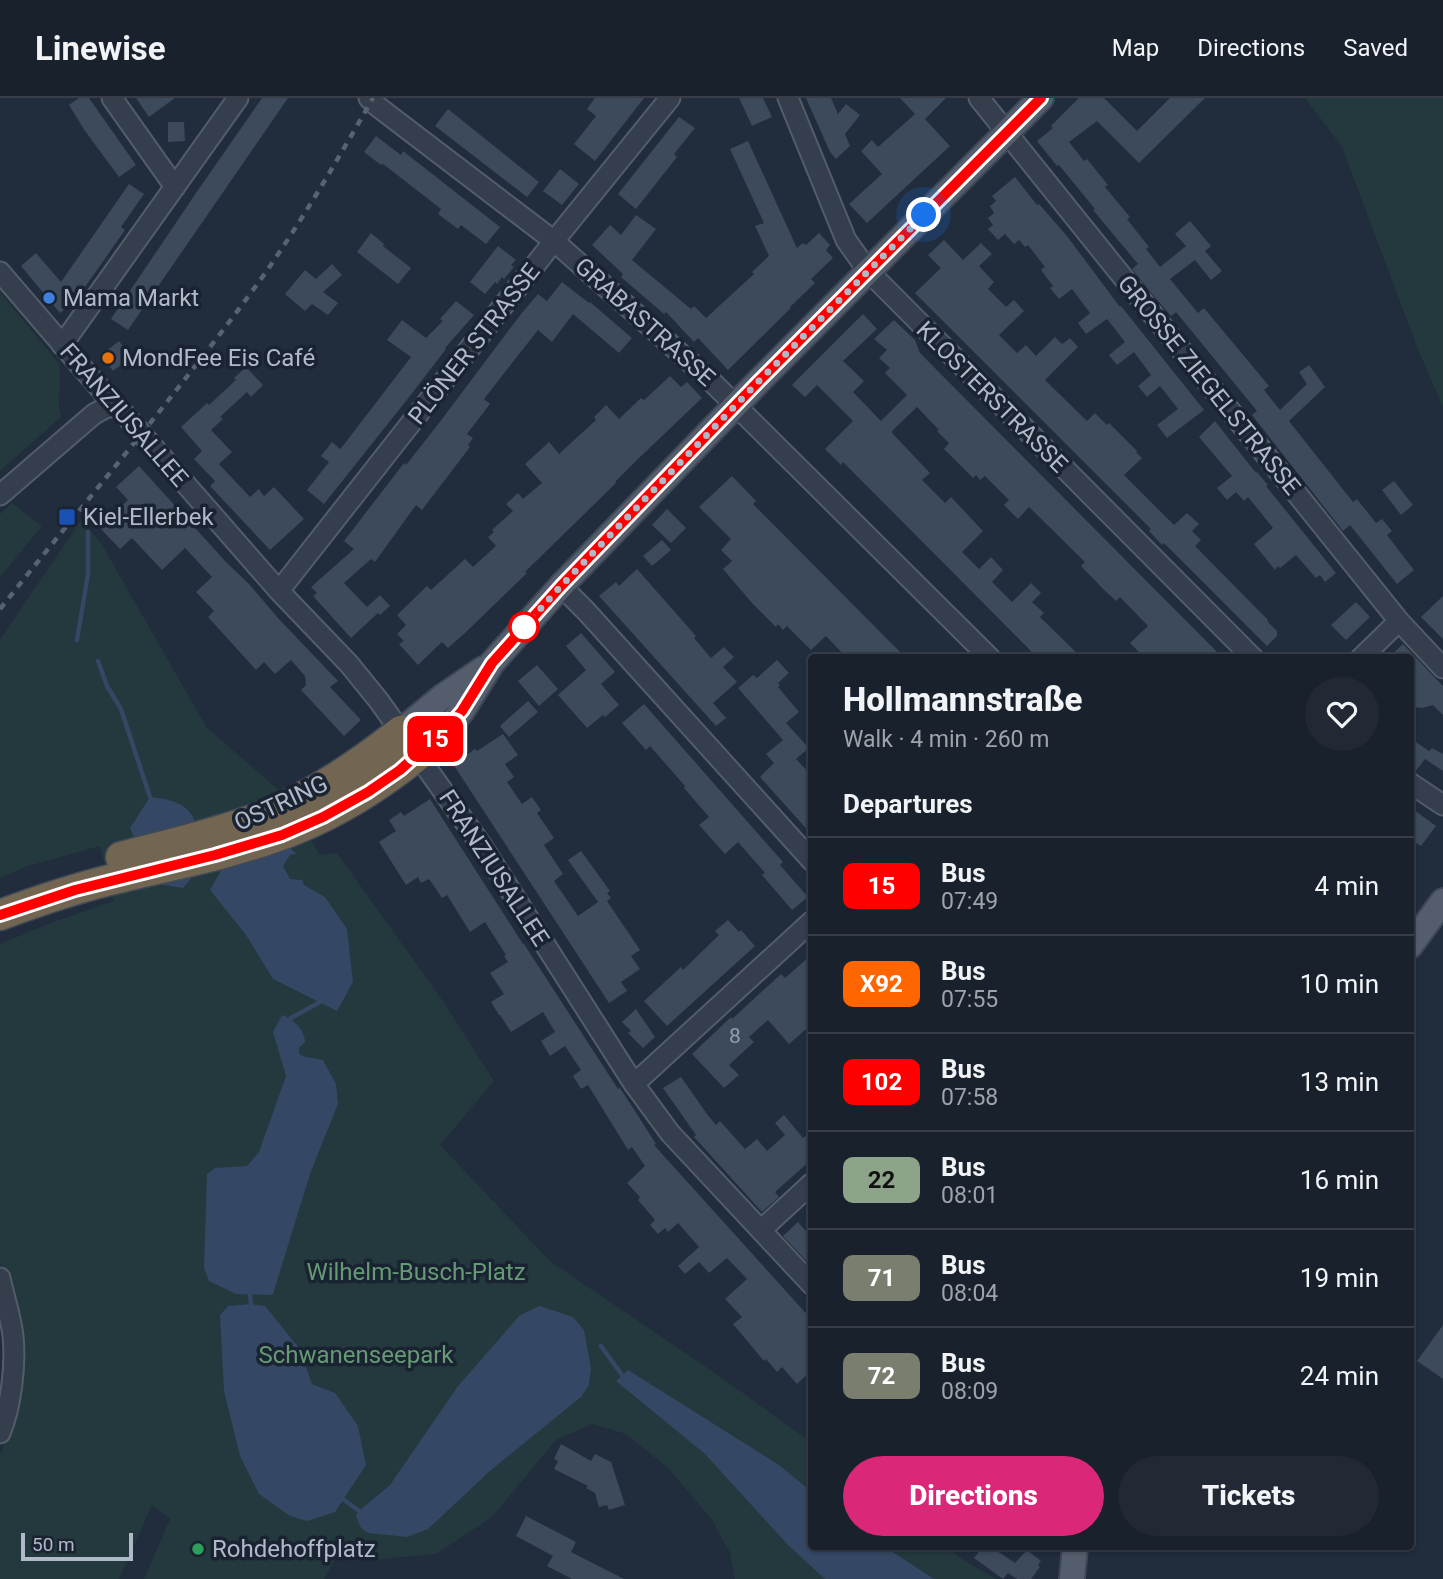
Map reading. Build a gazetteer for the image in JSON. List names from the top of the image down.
{
  "streets": {
    "highway": ["OSTRING"],
    "street": [
      "GRABASTRASSE",
      "PLÖNER STRASSE",
      "GROSSE ZIEGELSTRASSE",
      "KLOSTERSTRASSE",
      "FRANZIUSALLEE"
    ]
  },
  "crossings": [
    ["GRABASTRASSE", "PLÖNER STRASSE"],
    ["GRABASTRASSE", "OSTRING"],
    ["PLÖNER STRASSE", "FRANZIUSALLEE"],
    ["GROSSE ZIEGELSTRASSE", "OSTRING"],
    ["KLOSTERSTRASSE", "OSTRING"],
    ["FRANZIUSALLEE", "OSTRING"]
  ],
  "parks": ["Wilhelm-Busch-Platz", "Schwanenseepark"],
  "places": {
    "other": ["Mama Markt", "MondFee Eis Café", "Rohdehoffplatz"],
    "transit": ["Kiel-Ellerbek"]
  },
  "lines": ["bus line 15"],
  "house_numbers": ["8"],
  "scale_bar": "50 m",
  "page": {
    "header": "Linewise",
    "nav": ["Map", "Directions", "Saved"],
    "on_map": "15",
    "heading": [
      ["Hollmannstraße", "Walk · 4 min · 260 m"],
      "Departures"
    ],
    "list": [
      {
        "mark": "15",
        "name": "Bus",
        "note": "07:49",
        "value": "4 min"
      },
      {
        "mark": "X92",
        "name": "Bus",
        "note": "07:55",
        "value": "10 min"
      },
      {
        "mark": "102",
        "name": "Bus",
        "note": "07:58",
        "value": "13 min"
      },
      {
        "mark": "22",
        "name": "Bus",
        "note": "08:01",
        "value": "16 min"
      },
      {
        "mark": "71",
        "name": "Bus",
        "note": "08:04",
        "value": "19 min"
      },
      {
        "mark": "72",
        "name": "Bus",
        "note": "08:09",
        "value": "24 min"
      }
    ],
    "buttons": ["Directions", "Tickets"],
    "scale": "50 m"
  }
}
